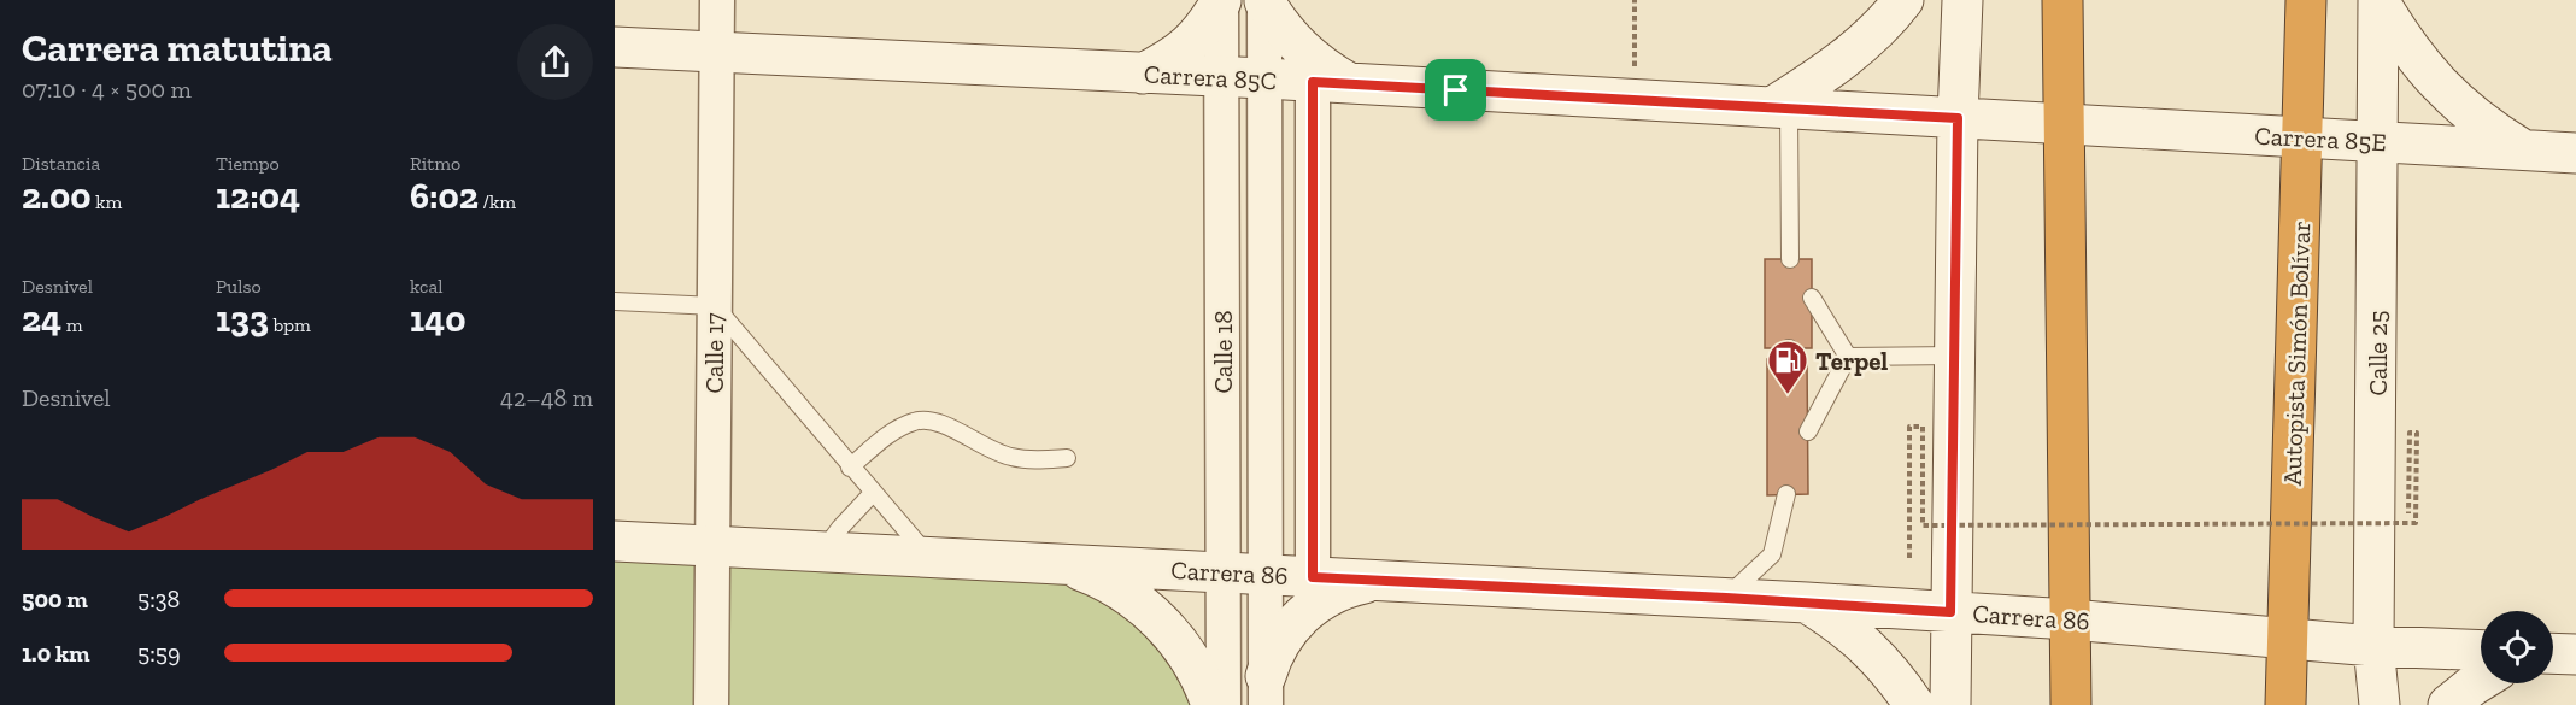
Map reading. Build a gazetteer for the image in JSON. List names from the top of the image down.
{
  "streets": {
    "highway": ["Autopista Simón Bolívar"],
    "street": [
      "Carrera 85C",
      "Carrera 85E",
      "Calle 18",
      "Calle 17",
      "Calle 25",
      "Carrera 86"
    ]
  },
  "crossings": [
    ["Carrera 85C", "Carrera 85E"],
    ["Carrera 85C", "Calle 18"],
    ["Carrera 85C", "Calle 17"],
    ["Carrera 85E", "Autopista Simón Bolívar"],
    ["Carrera 85E", "Calle 25"],
    ["Calle 18", "Carrera 86"],
    ["Calle 17", "Carrera 86"],
    ["Autopista Simón Bolívar", "Carrera 86"],
    ["Calle 25", "Carrera 86"]
  ],
  "places": {
    "fuel station": ["Terpel"]
  },
  "page": {
    "heading": ["Carrera matutina", "07:10 · 4 × 500 m"],
    "stats": [
      ["Distancia", "2.00 km"],
      ["Tiempo", "12:04"],
      ["Ritmo", "6:02 /km"],
      ["Desnivel", "24 m"],
      ["Pulso", "133 bpm"],
      ["kcal", "140"]
    ],
    "chart": ["Desnivel", "42–48 m"],
    "list": [
      {
        "name": "500 m",
        "note": "5:38"
      },
      {
        "name": "1.0 km",
        "note": "5:59"
      }
    ]
  }
}
